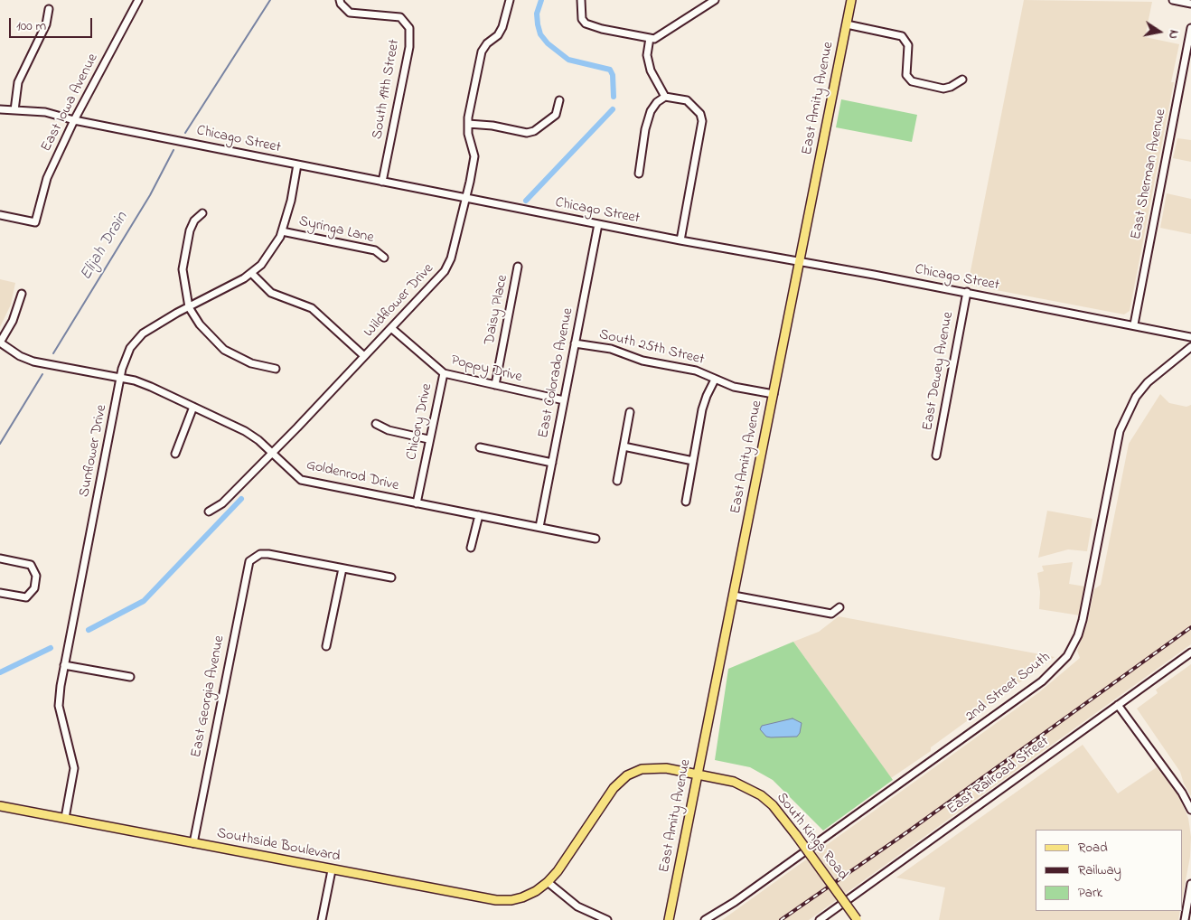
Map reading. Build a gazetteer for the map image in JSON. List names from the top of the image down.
{
  "streets": {
    "main road": ["East Amity Avenue", "South Kings Road", "Southside Boulevard"],
    "street": [
      "South 19th Street",
      "East Iowa Avenue",
      "Chicago Street",
      "East Sherman Avenue",
      "Syringa Lane",
      "Wildflower Drive",
      "Daisy Place",
      "South 25th Street",
      "Poppy Drive",
      "East Dewey Avenue",
      "East Colorado Avenue",
      "Chicory Drive",
      "Sunflower Drive",
      "Goldenrod Drive",
      "2nd Street South",
      "East Georgia Avenue",
      "East Railroad Street"
    ]
  },
  "crossings": [
    ["South 19th Street", "Chicago Street"],
    ["East Amity Avenue", "Chicago Street"],
    ["East Amity Avenue", "South 25th Street"],
    ["East Amity Avenue", "South Kings Road"],
    ["East Iowa Avenue", "Chicago Street"],
    ["Chicago Street", "East Sherman Avenue"],
    ["Chicago Street", "Wildflower Drive"],
    ["Chicago Street", "East Dewey Avenue"],
    ["Chicago Street", "East Colorado Avenue"],
    ["Chicago Street", "Sunflower Drive"],
    ["Syringa Lane", "Sunflower Drive"],
    ["Wildflower Drive", "Poppy Drive"],
    ["Wildflower Drive", "Goldenrod Drive"],
    ["Daisy Place", "Poppy Drive"],
    ["South 25th Street", "East Colorado Avenue"],
    ["Poppy Drive", "East Colorado Avenue"],
    ["Poppy Drive", "Chicory Drive"],
    ["East Colorado Avenue", "Goldenrod Drive"],
    ["Chicory Drive", "Goldenrod Drive"],
    ["Sunflower Drive", "Goldenrod Drive"],
    ["Sunflower Drive", "Southside Boulevard"],
    ["East Georgia Avenue", "Southside Boulevard"],
    ["South Kings Road", "Southside Boulevard"]
  ],
  "water": ["Elijah Drain"],
  "legend": ["Road", "Railway", "Park"],
  "scale_bar": "100 m",
  "north": "right"
}
